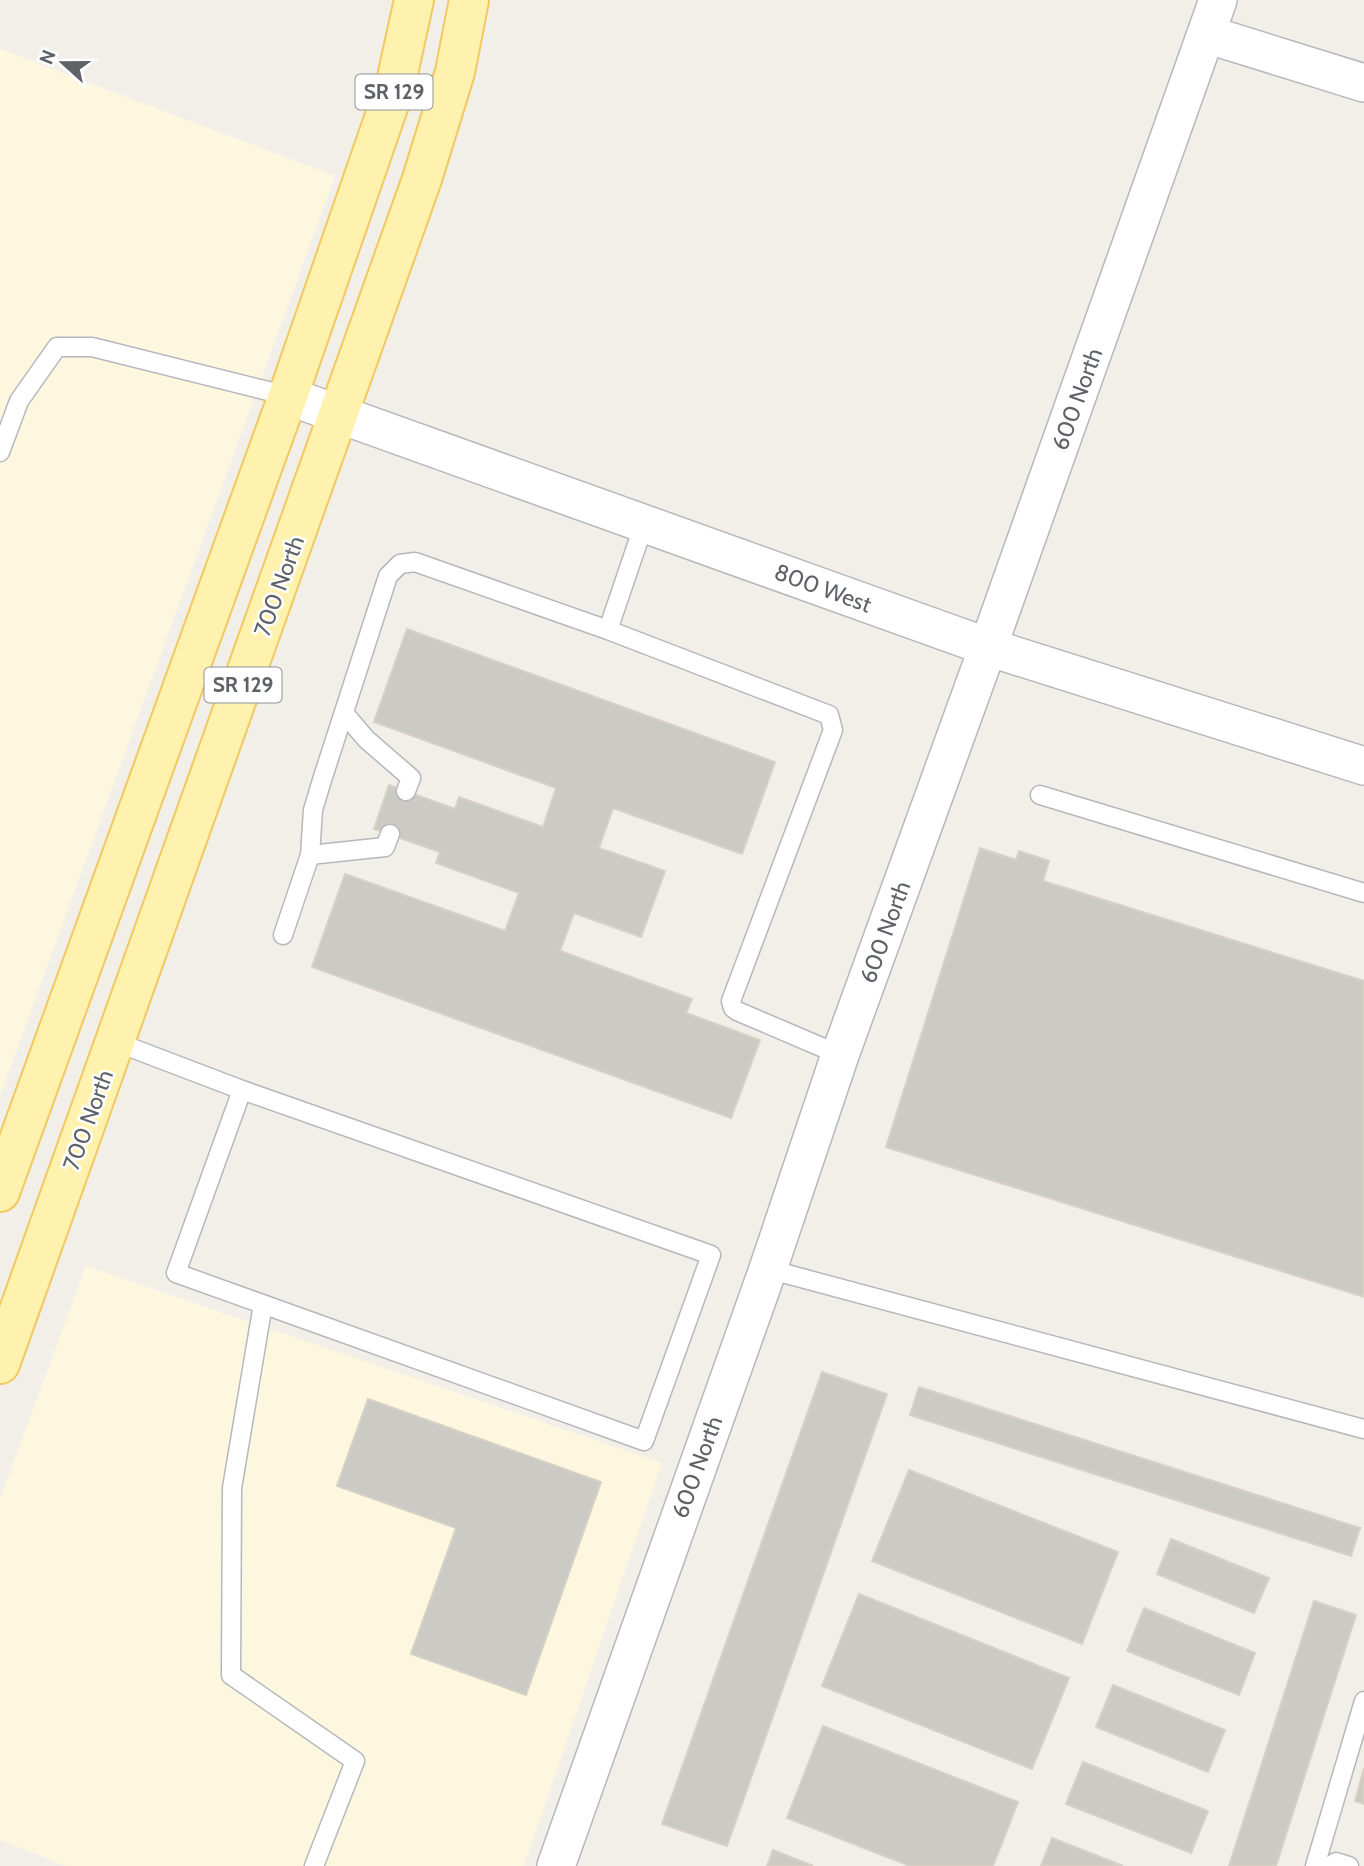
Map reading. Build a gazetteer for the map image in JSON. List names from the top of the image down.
{
  "streets": {
    "main road": ["SR 129", "700 North"],
    "street": ["600 North", "800 West"]
  },
  "crossings": [
    ["SR 129", "800 West"],
    ["600 North", "800 West"],
    ["700 North", "800 West"]
  ],
  "north": "left"
}
